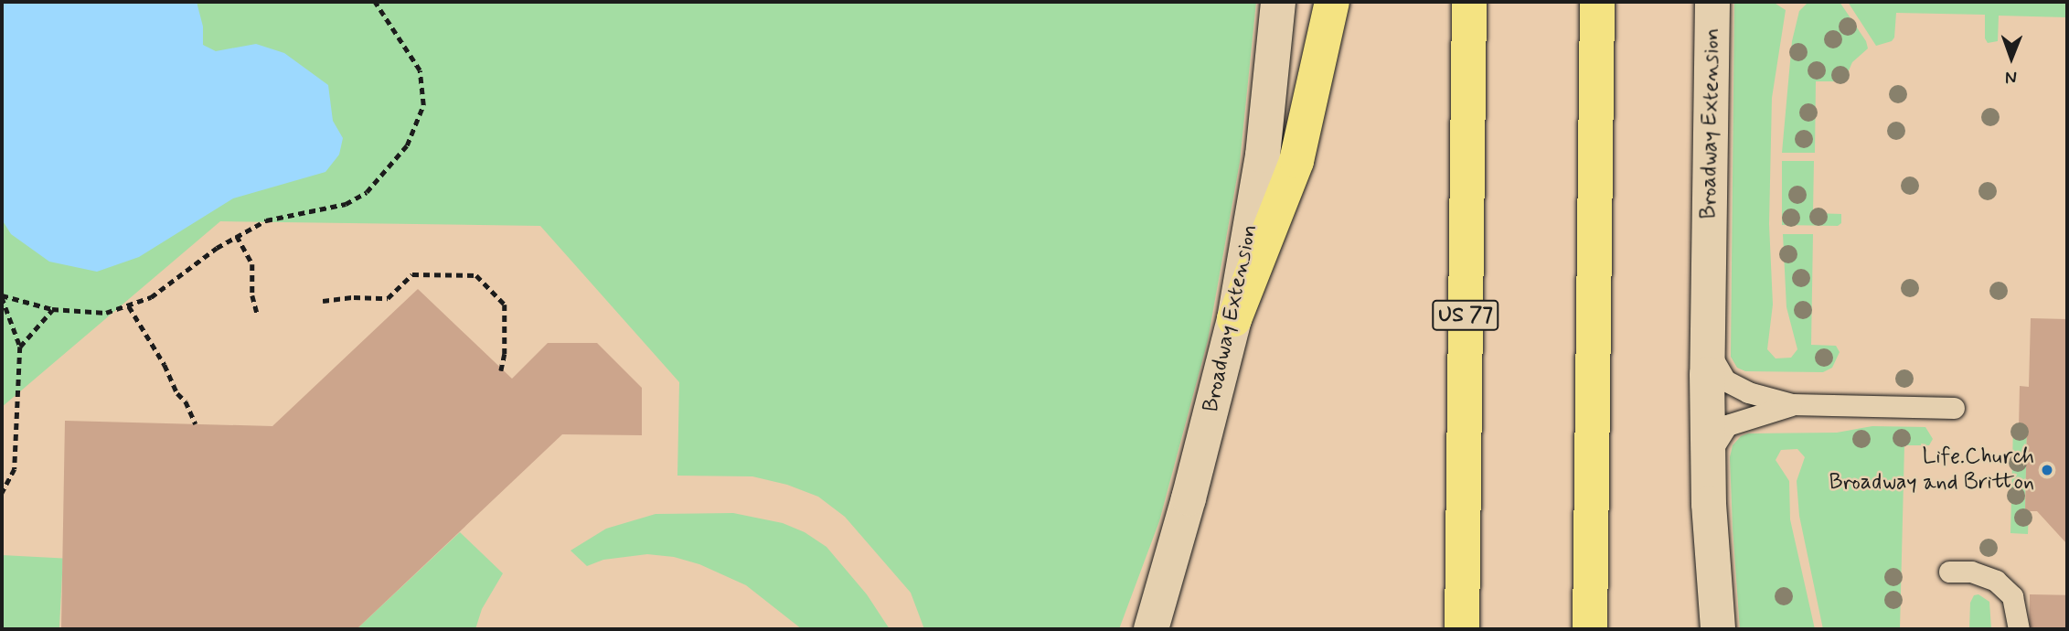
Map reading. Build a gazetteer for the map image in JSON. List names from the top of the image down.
{
  "streets": {
    "highway": ["US 77"],
    "main road": ["Broadway Extension"]
  },
  "places": ["Life.Church Broadway and Britton"],
  "north": "bottom"
}
